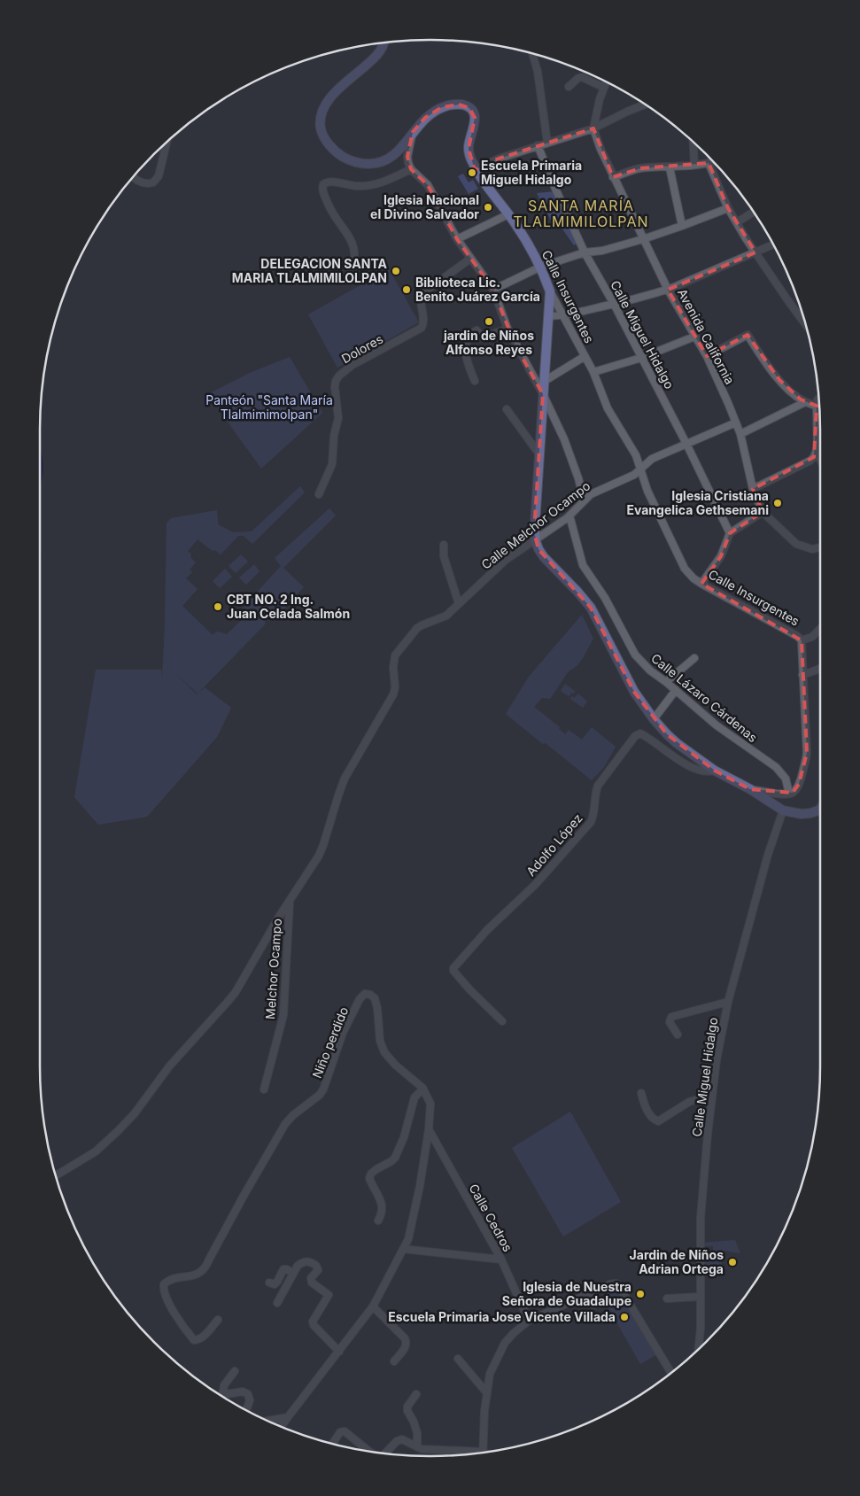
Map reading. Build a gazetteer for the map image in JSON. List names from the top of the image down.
{
  "streets": {
    "main road": ["Calle Insurgentes"],
    "street": [
      "Calle Miguel Hidalgo",
      "Avenida California",
      "Dolores",
      "Calle Melchor Ocampo",
      "Calle Lázaro Cárdenas",
      "Adolfo López",
      "Melchor Ocampo",
      "Niño perdido",
      "Calle Cedros"
    ]
  },
  "crossings": [
    ["Calle Insurgentes", "Calle Melchor Ocampo"],
    ["Calle Insurgentes", "Calle Lázaro Cárdenas"],
    ["Calle Miguel Hidalgo", "Calle Melchor Ocampo"],
    ["Avenida California", "Calle Melchor Ocampo"],
    ["Calle Melchor Ocampo", "Calle Lázaro Cárdenas"],
    ["Calle Melchor Ocampo", "Melchor Ocampo"],
    ["Niño perdido", "Calle Cedros"]
  ],
  "districts": ["SANTA MARÍA TLALMIMILOLPAN"],
  "parks": ["Panteón \"Santa María Tlalmimimolpan\""],
  "places": [
    "Escuela Primaria Miguel Hidalgo",
    "Iglesia Nacional el Divino Salvador",
    "DELEGACION SANTA MARIA TLALMIMILOLPAN",
    "Biblioteca Lic. Benito Juárez García",
    "jardin de Niños Alfonso Reyes",
    "Iglesia Cristiana Evangelica Gethsemani",
    "CBT NO. 2 Ing. Juan Celada Salmón",
    "Jardin de Niños Adrian Ortega",
    "Iglesia de Nuestra Señora de Guadalupe",
    "Escuela Primaria Jose Vicente Villada"
  ]
}
